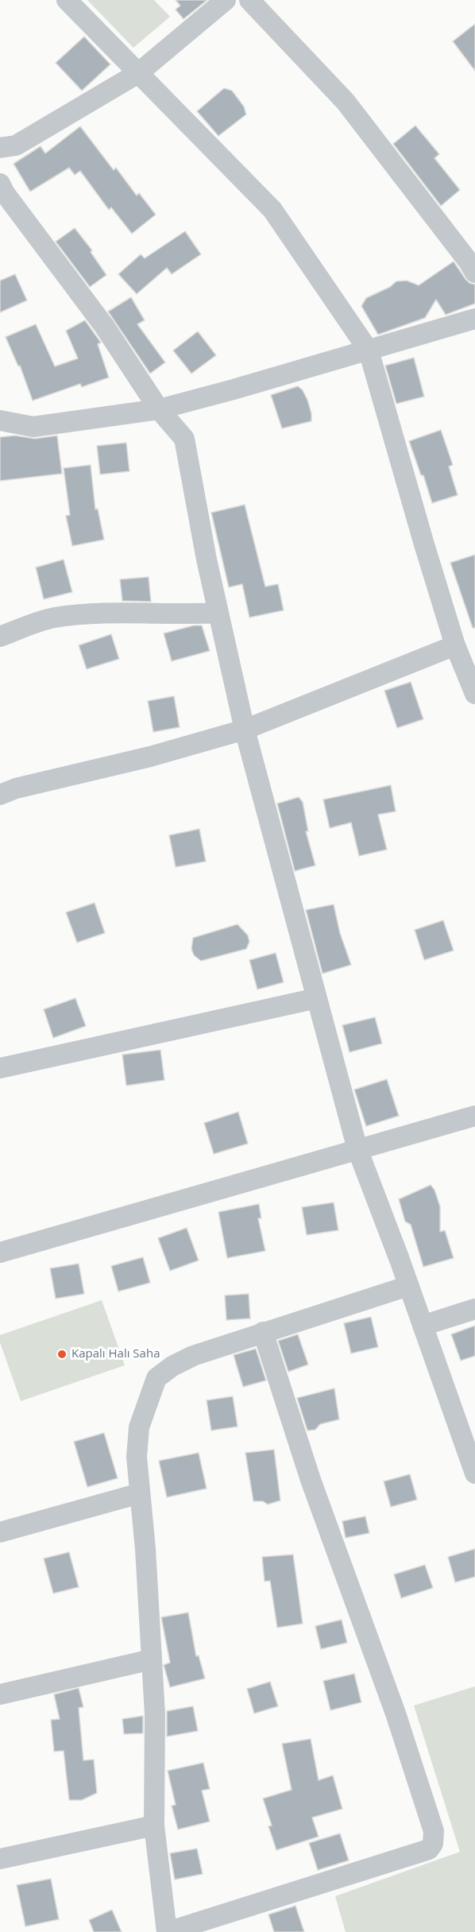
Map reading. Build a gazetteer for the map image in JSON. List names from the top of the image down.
{
  "places": ["Kapalı Halı Saha"]
}
